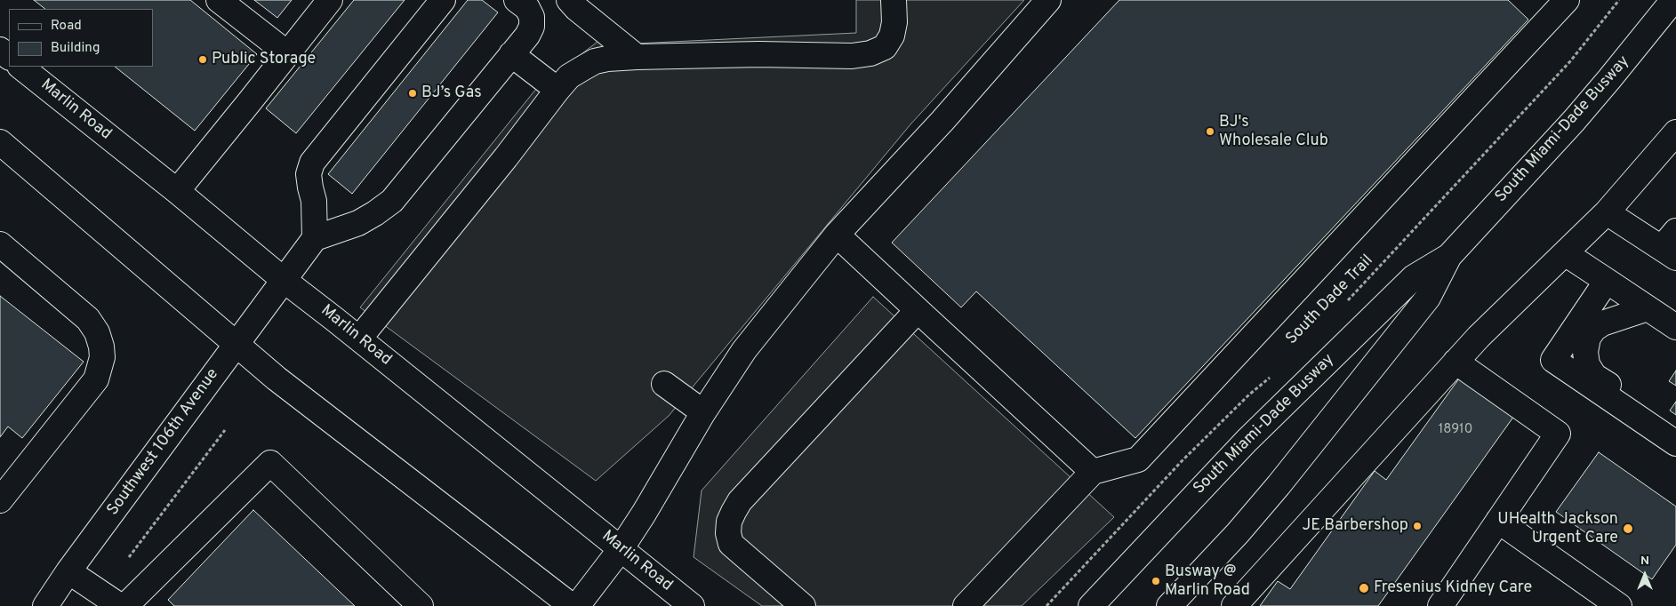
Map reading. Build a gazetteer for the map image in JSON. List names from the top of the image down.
{
  "streets": {
    "street": ["Marlin Road", "South Miami-Dade Busway", "Southwest 106th Avenue"],
    "path": ["South Dade Trail"]
  },
  "crossings": [
    ["Marlin Road", "Southwest 106th Avenue"]
  ],
  "places": [
    "Public Storage",
    "BJ’s Gas",
    "BJ's Wholesale Club",
    "JE Barbershop",
    "UHealth Jackson Urgent Care",
    "Busway @ Marlin Road",
    "Fresenius Kidney Care"
  ],
  "house_numbers": ["18910"],
  "legend": ["Road", "Building"],
  "north": "top"
}
